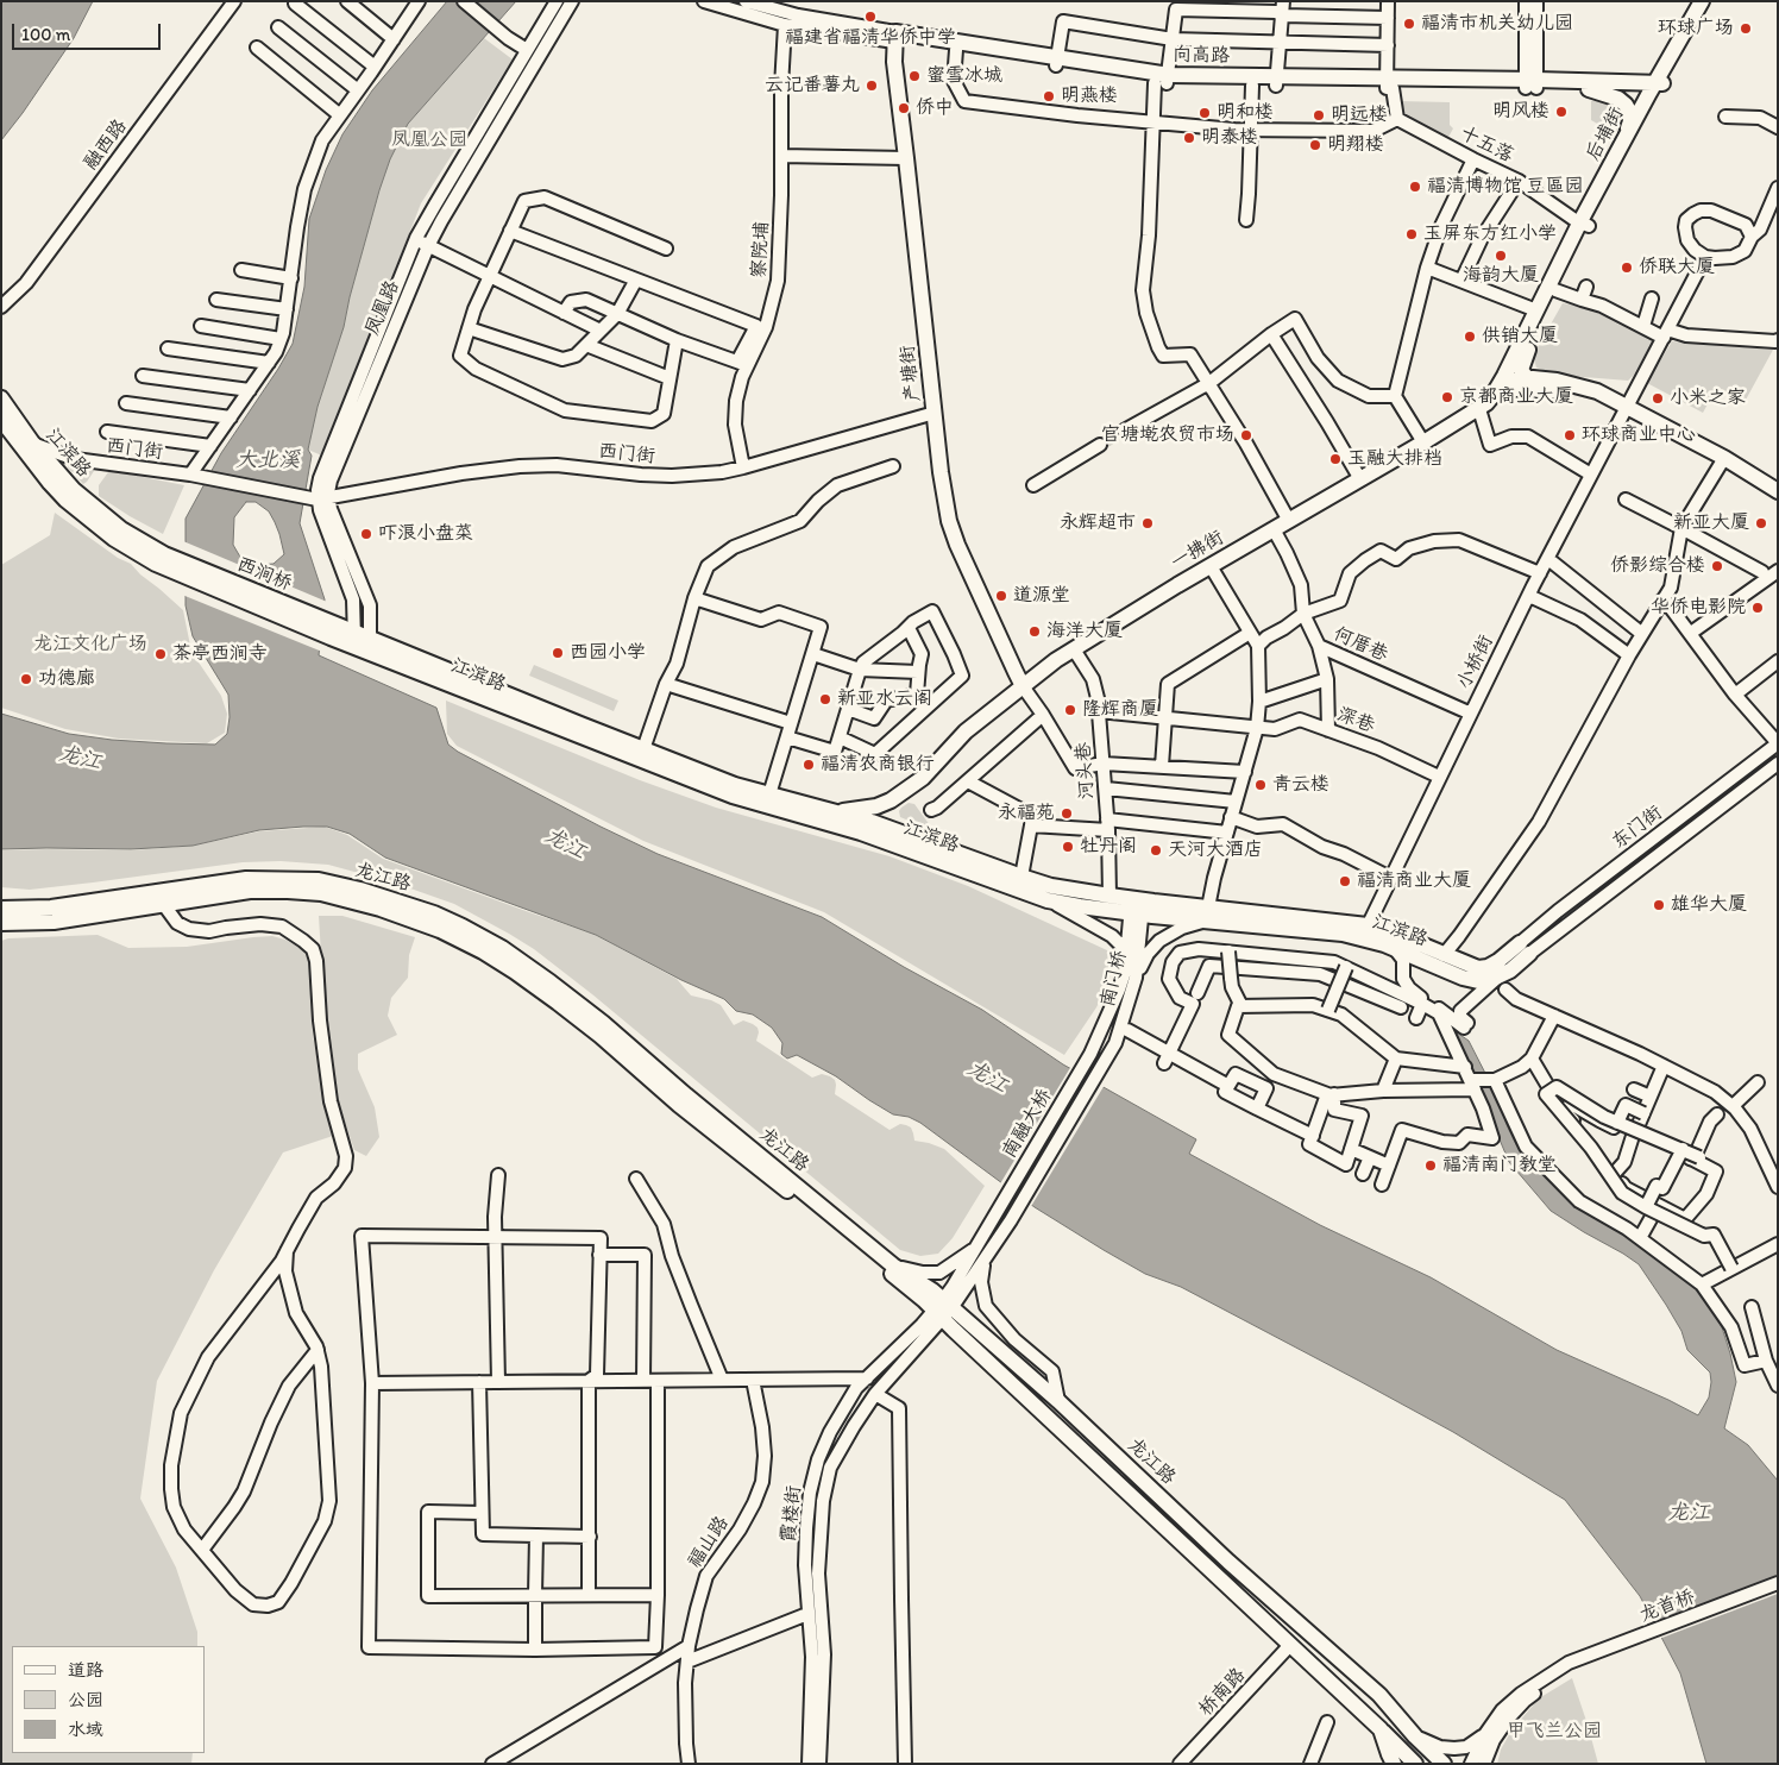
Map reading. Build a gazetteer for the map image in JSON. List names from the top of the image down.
{
  "streets": {
    "main road": [
      "向高路",
      "后埔街",
      "产塘街",
      "江滨路",
      "一拂街",
      "西涧桥",
      "龙江路"
    ],
    "street": [
      "融西路",
      "十五落",
      "察院埔",
      "凤凰路",
      "西门街",
      "何厝巷",
      "小桥街",
      "深巷",
      "河头巷",
      "东门街",
      "南门桥",
      "南融大桥",
      "霞楼街",
      "福山路",
      "龙首桥",
      "桥南路"
    ]
  },
  "crossings": [
    ["向高路", "后埔街"],
    ["向高路", "产塘街"],
    ["后埔街", "十五落"],
    ["后埔街", "一拂街"],
    ["察院埔", "西门街"],
    ["凤凰路", "西门街"],
    ["凤凰路", "江滨路"],
    ["产塘街", "西门街"],
    ["产塘街", "一拂街"],
    ["西门街", "江滨路"],
    ["江滨路", "一拂街"],
    ["江滨路", "西涧桥"],
    ["江滨路", "小桥街"],
    ["江滨路", "河头巷"],
    ["江滨路", "东门街"],
    ["江滨路", "南门桥"],
    ["一拂街", "何厝巷"],
    ["一拂街", "河头巷"],
    ["何厝巷", "小桥街"],
    ["小桥街", "深巷"],
    ["深巷", "河头巷"],
    ["龙江路", "霞楼街"],
    ["龙江路", "桥南路"],
    ["南门桥", "南融大桥"]
  ],
  "water": ["大北溪", "龙江"],
  "parks": ["凤凰公园", "龙江文化广场", "甲飞兰公园"],
  "places": [
    "福建省福清华侨中学",
    "福清市机关幼儿园",
    "环球广场",
    "蜜雪冰城",
    "云记番薯丸",
    "明燕楼",
    "侨中",
    "明风楼",
    "明和楼",
    "明远楼",
    "明泰楼",
    "明翔楼",
    "福清博物馆 豆區园",
    "玉屏东方红小学",
    "海韵大厦",
    "侨联大厦",
    "供销大厦",
    "京都商业大厦",
    "小米之家",
    "官塘墘农贸市场",
    "环球商业中心",
    "玉融大排档",
    "永辉超市",
    "新亚大厦",
    "吓浪小盘菜",
    "侨影综合楼",
    "道源堂",
    "华侨电影院",
    "海洋大厦",
    "西园小学",
    "茶亭西涧寺",
    "功德廊",
    "新亚水云阁",
    "隆辉商厦",
    "福清农商银行",
    "青云楼",
    "永福苑",
    "牡丹阁",
    "天河大酒店",
    "福清商业大厦",
    "雄华大厦",
    "福清南门教堂"
  ],
  "legend": ["道路", "公园", "水域"],
  "scale_bar": "100 m"
}
